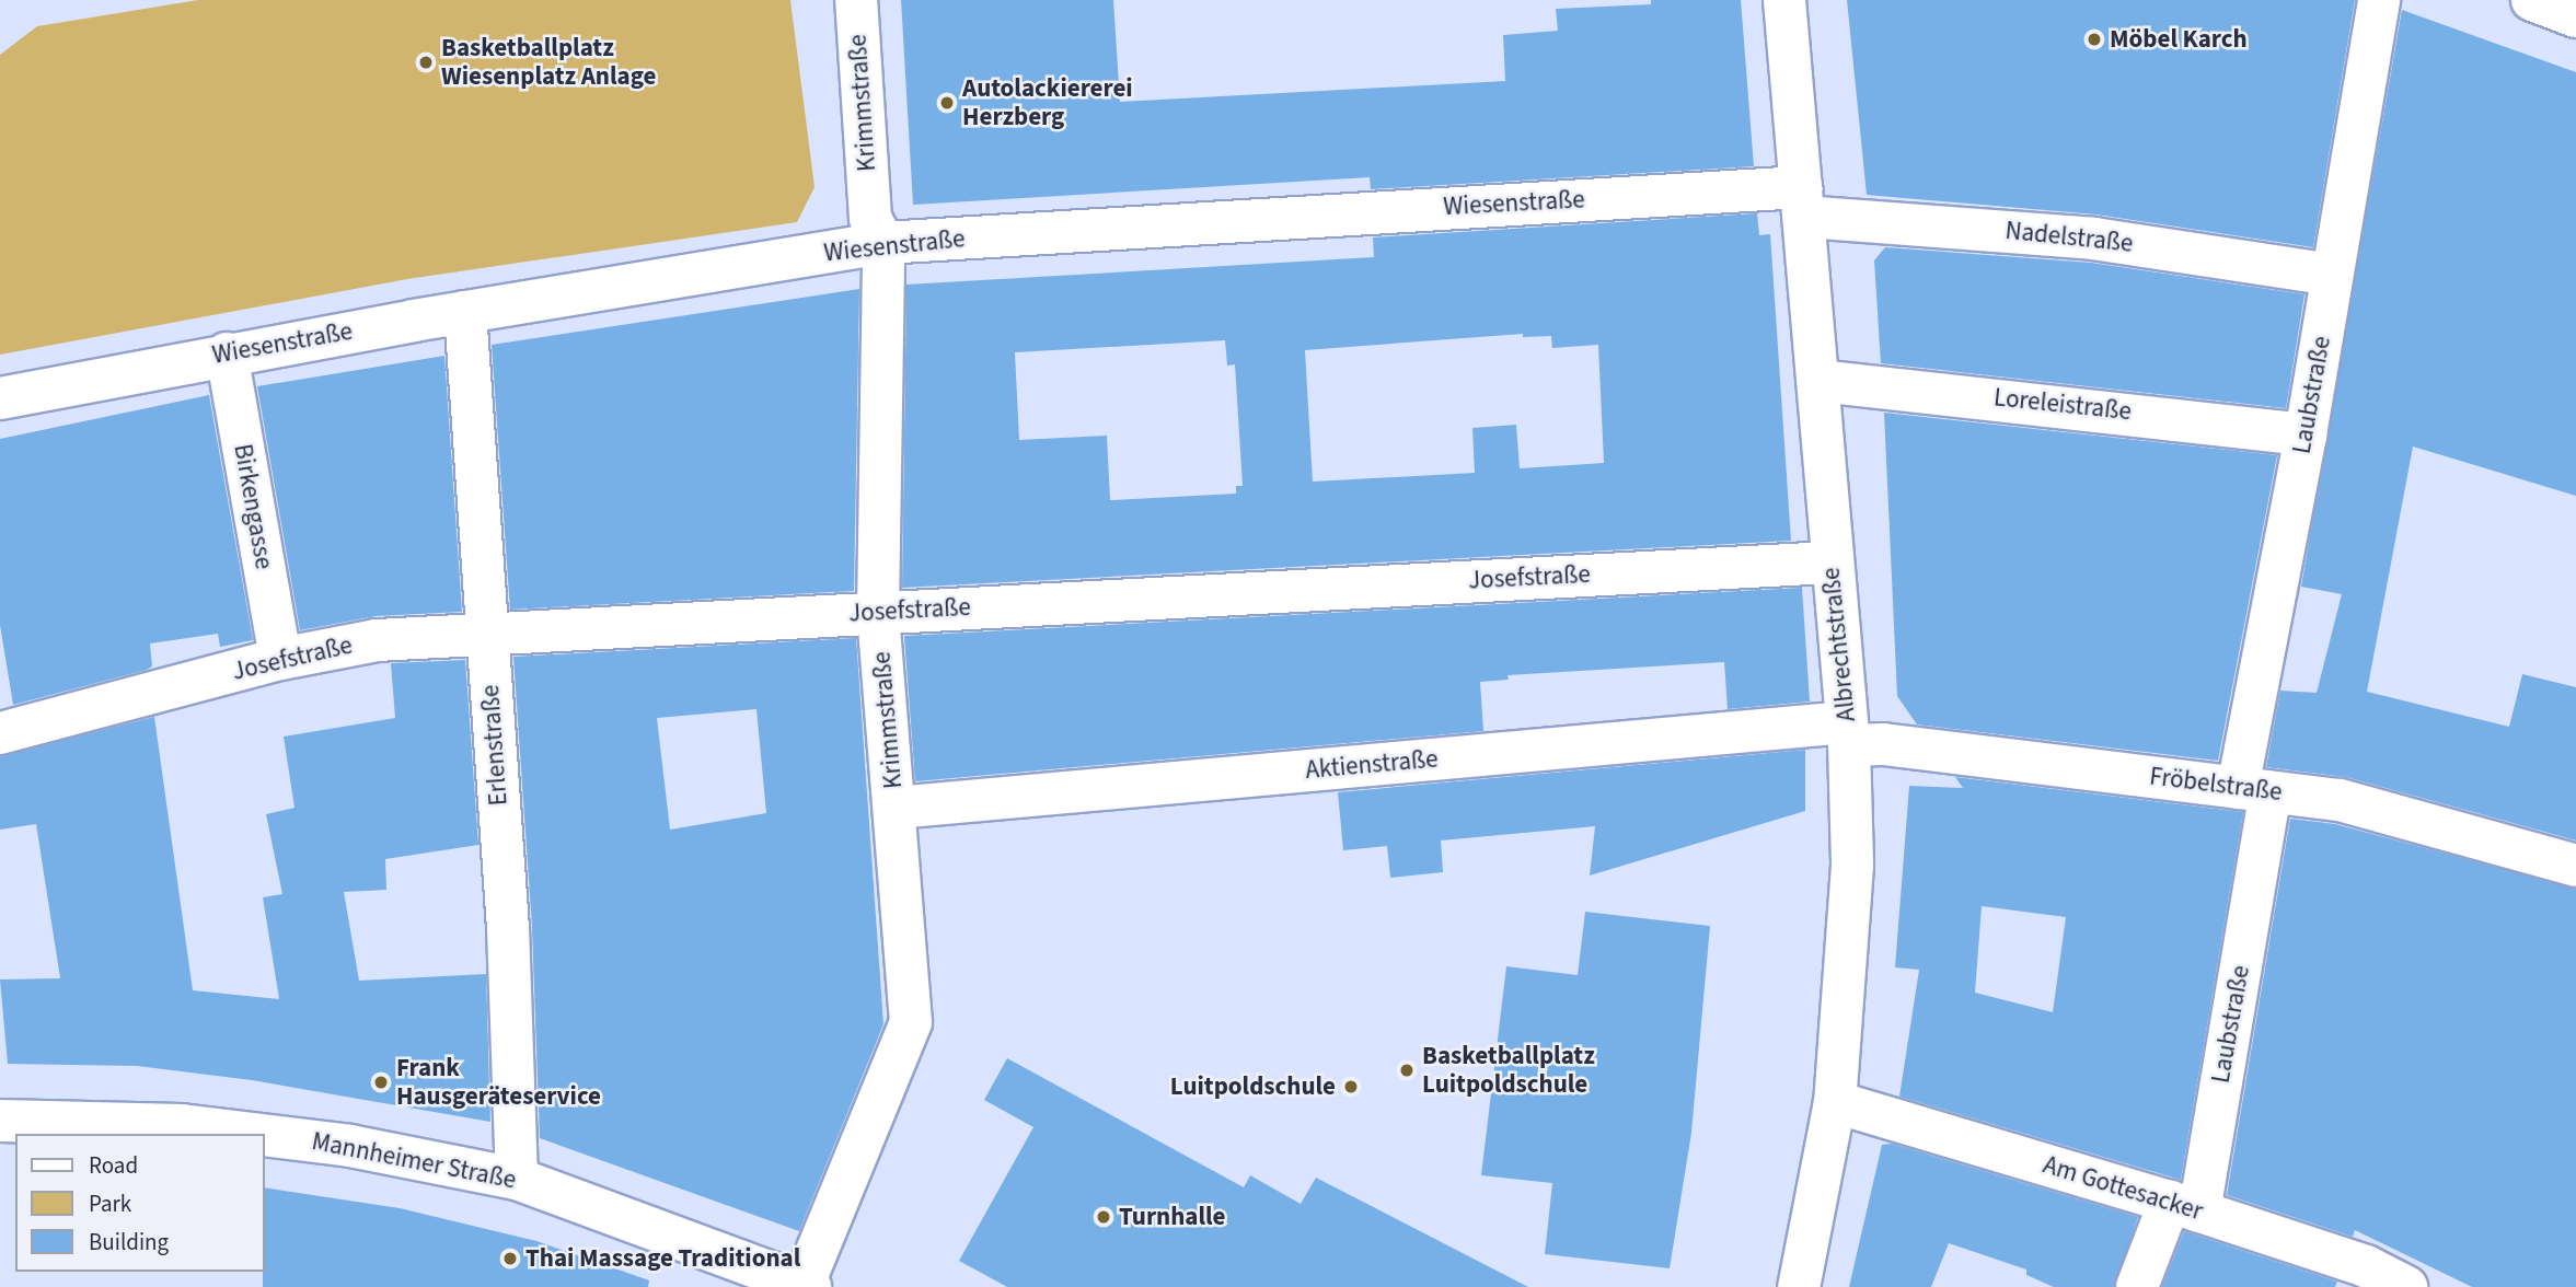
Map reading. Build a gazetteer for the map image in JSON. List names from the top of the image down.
{
  "streets": {
    "street": [
      "Krimmstraße",
      "Wiesenstraße",
      "Nadelstraße",
      "Laubstraße",
      "Loreleistraße",
      "Birkengasse",
      "Josefstraße",
      "Albrechtstraße",
      "Erlenstraße",
      "Aktienstraße",
      "Fröbelstraße",
      "Mannheimer Straße",
      "Am Gottesacker"
    ]
  },
  "crossings": [
    ["Krimmstraße", "Wiesenstraße"],
    ["Krimmstraße", "Josefstraße"],
    ["Krimmstraße", "Aktienstraße"],
    ["Krimmstraße", "Mannheimer Straße"],
    ["Wiesenstraße", "Nadelstraße"],
    ["Wiesenstraße", "Birkengasse"],
    ["Wiesenstraße", "Albrechtstraße"],
    ["Wiesenstraße", "Erlenstraße"],
    ["Nadelstraße", "Laubstraße"],
    ["Nadelstraße", "Albrechtstraße"],
    ["Laubstraße", "Loreleistraße"],
    ["Laubstraße", "Fröbelstraße"],
    ["Laubstraße", "Am Gottesacker"],
    ["Loreleistraße", "Albrechtstraße"],
    ["Birkengasse", "Josefstraße"],
    ["Josefstraße", "Albrechtstraße"],
    ["Josefstraße", "Erlenstraße"],
    ["Albrechtstraße", "Aktienstraße"],
    ["Albrechtstraße", "Fröbelstraße"],
    ["Albrechtstraße", "Am Gottesacker"],
    ["Erlenstraße", "Mannheimer Straße"],
    ["Aktienstraße", "Fröbelstraße"]
  ],
  "places": [
    "Möbel Karch",
    "Basketballplatz Wiesenplatz Anlage",
    "Autolackiererei Herzberg",
    "Basketballplatz Luitpoldschule",
    "Frank Hausgeräteservice",
    "Luitpoldschule",
    "Turnhalle",
    "Thai Massage Traditional"
  ],
  "legend": ["Road", "Park", "Building"]
}
